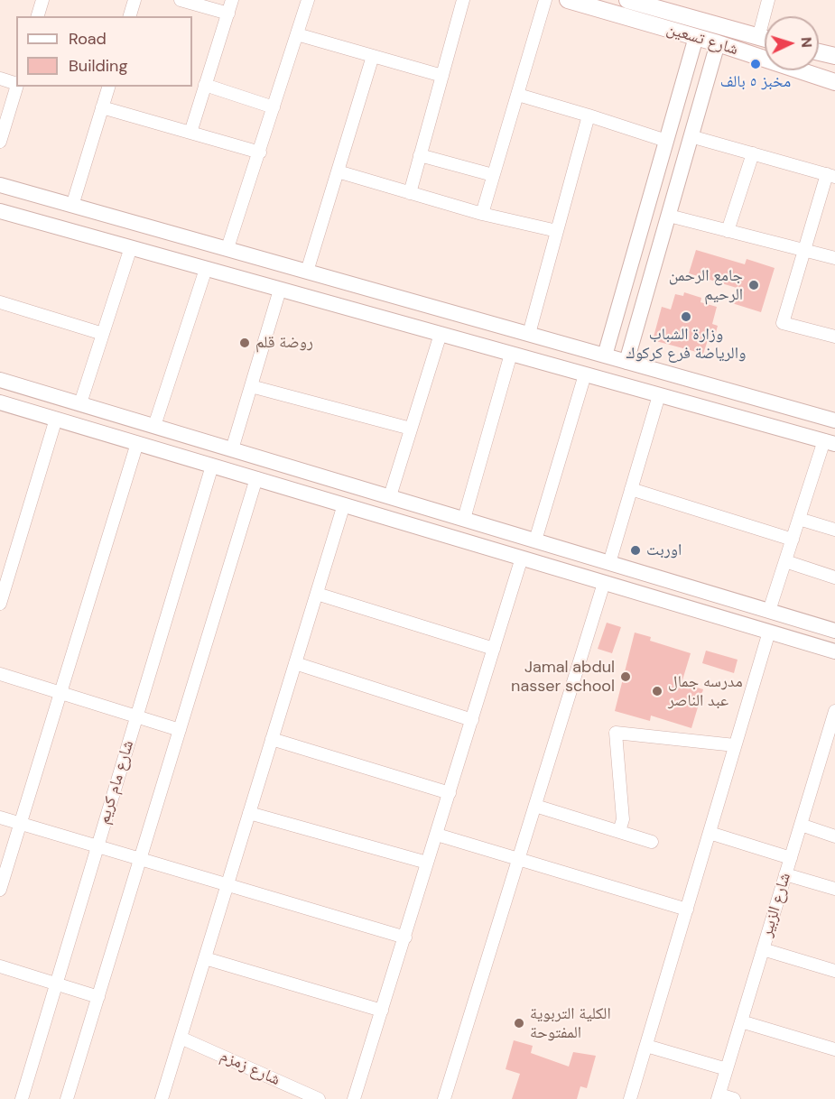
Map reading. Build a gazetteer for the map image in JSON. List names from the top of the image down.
{
  "streets": {
    "main road": ["شارع تسعين"],
    "street": ["شارع مام كريم", "شارع الزبير", "شارع زمزم"]
  },
  "places": [
    "مخبز ٥ بالف",
    "جامع الرحمن الرحيم",
    "وزارة الشباب والرياضة فرع كركوك",
    "روضة قلم",
    "اوربت",
    "Jamal abdul nasser school",
    "مدرسه جمال عبد الناصر",
    "الكلية التربوية المفتوحة"
  ],
  "legend": ["Road", "Building"],
  "north": "right"
}
